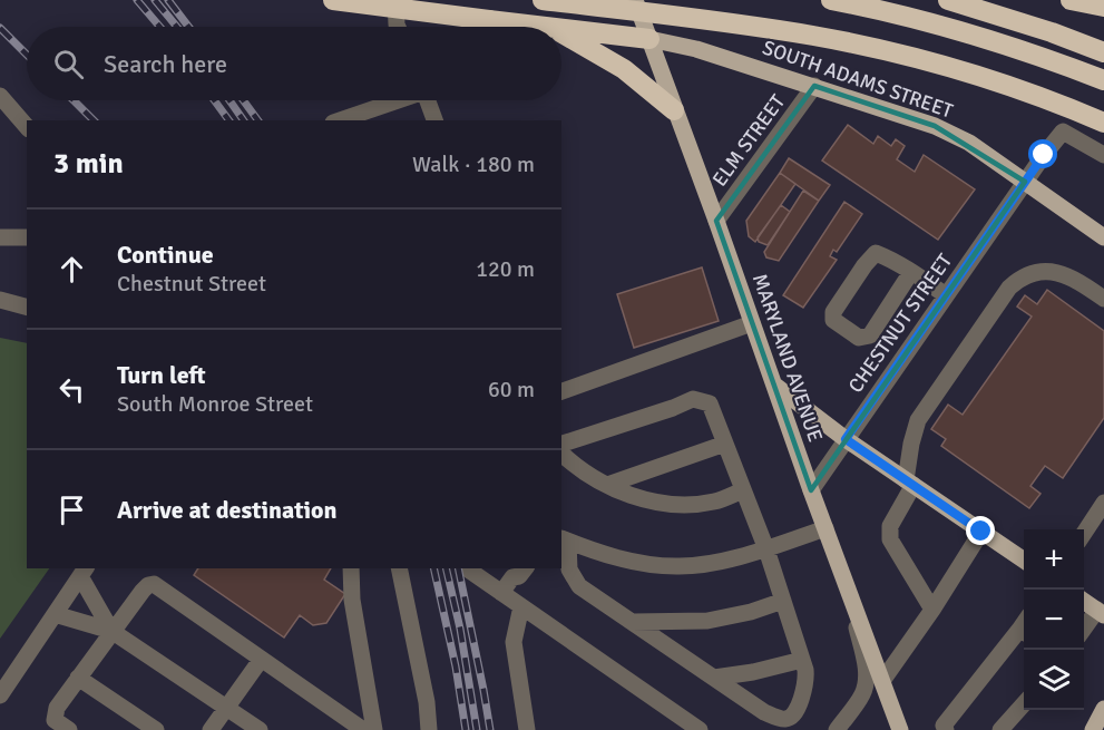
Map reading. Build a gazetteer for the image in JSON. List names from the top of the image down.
{
  "streets": {
    "main road": ["SOUTH ADAMS STREET", "MARYLAND AVENUE"],
    "street": ["ELM STREET", "CHESTNUT STREET"]
  },
  "crossings": [
    ["SOUTH ADAMS STREET", "ELM STREET"],
    ["SOUTH ADAMS STREET", "CHESTNUT STREET"],
    ["SOUTH ADAMS STREET", "MARYLAND AVENUE"],
    ["ELM STREET", "MARYLAND AVENUE"],
    ["CHESTNUT STREET", "MARYLAND AVENUE"]
  ],
  "page": {
    "search": "Search here",
    "heading": ["3 min", "Walk · 180 m"],
    "list": [
      ["Continue", "Chestnut Street", "120 m"],
      ["Turn left", "South Monroe Street", "60 m"],
      "Arrive at destination"
    ],
    "map_buttons": ["+", "−"]
  }
}
